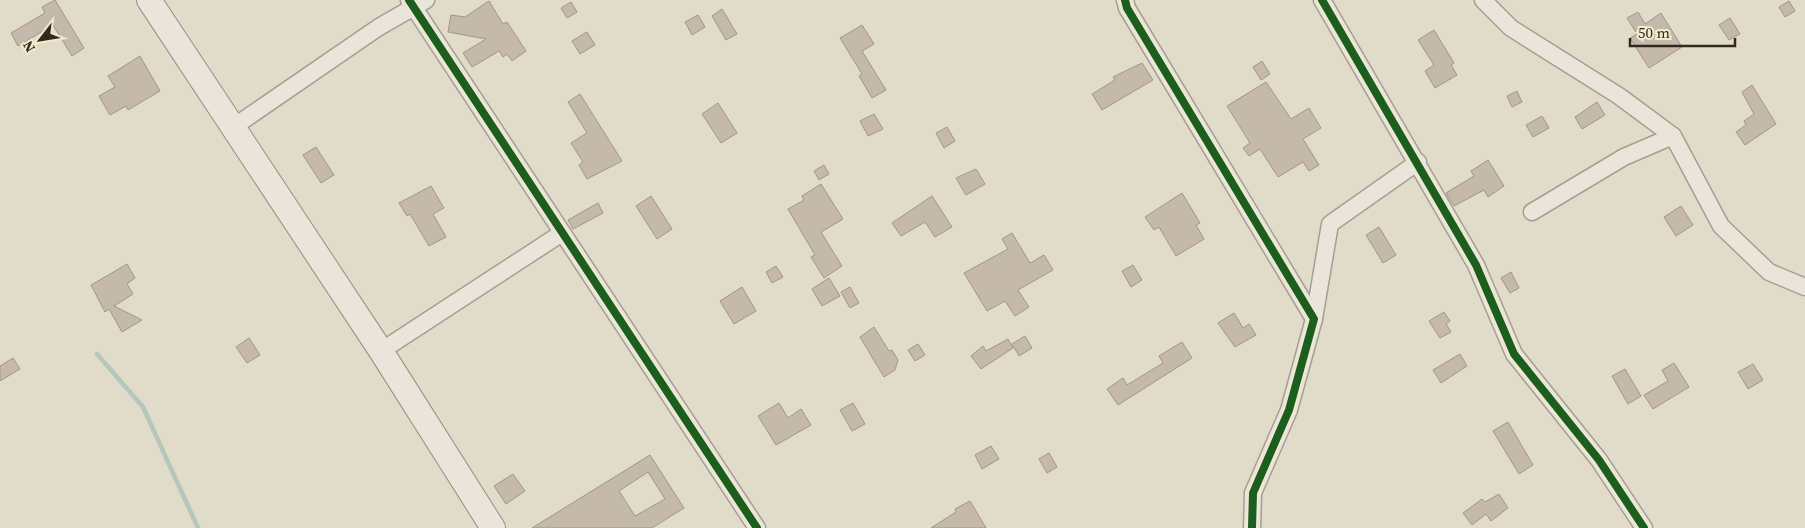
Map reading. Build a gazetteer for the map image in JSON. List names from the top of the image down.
{
  "scale_bar": "50 m",
  "north": "bottom left"
}
